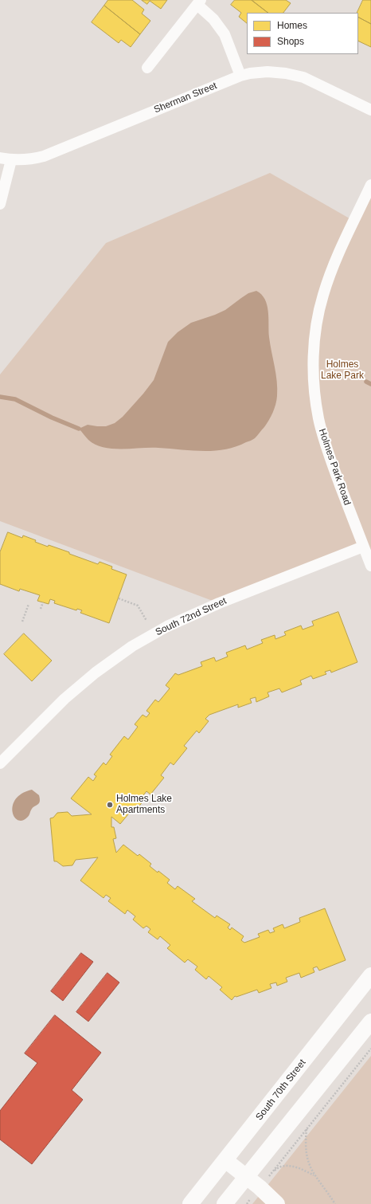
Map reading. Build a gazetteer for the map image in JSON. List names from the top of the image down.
{
  "streets": {
    "main road": ["South 70th Street"],
    "street": ["Sherman Street", "Holmes Park Road", "South 72nd Street"]
  },
  "crossings": [
    ["Holmes Park Road", "South 72nd Street"]
  ],
  "parks": ["Holmes Lake Park"],
  "places": ["Holmes Lake Apartments"],
  "legend": ["Homes", "Shops"]
}
